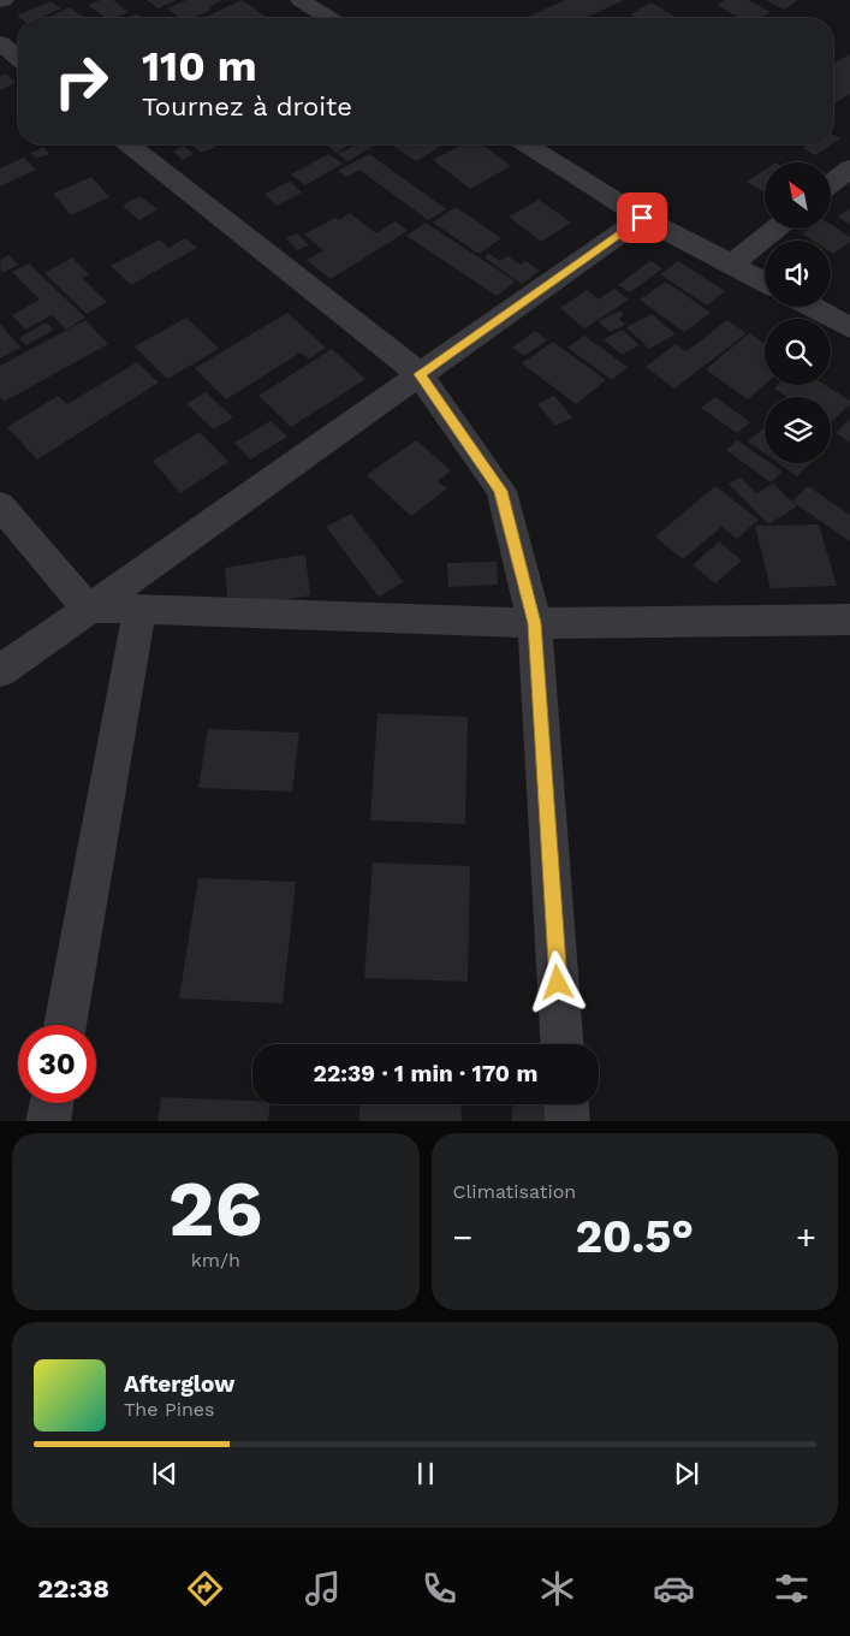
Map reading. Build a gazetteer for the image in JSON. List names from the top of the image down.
{
  "north": "top left",
  "page": {
    "turn": ["110 m", "Tournez à droite"],
    "limit": "30",
    "trip": "22:39 · 1 min · 170 m",
    "tile": [
      ["26", "km/h"],
      "Climatisation"
    ],
    "heat": ["−", "20.5°", "+"],
    "song": ["Afterglow", "The Pines"],
    "tabs": "22:38"
  }
}
